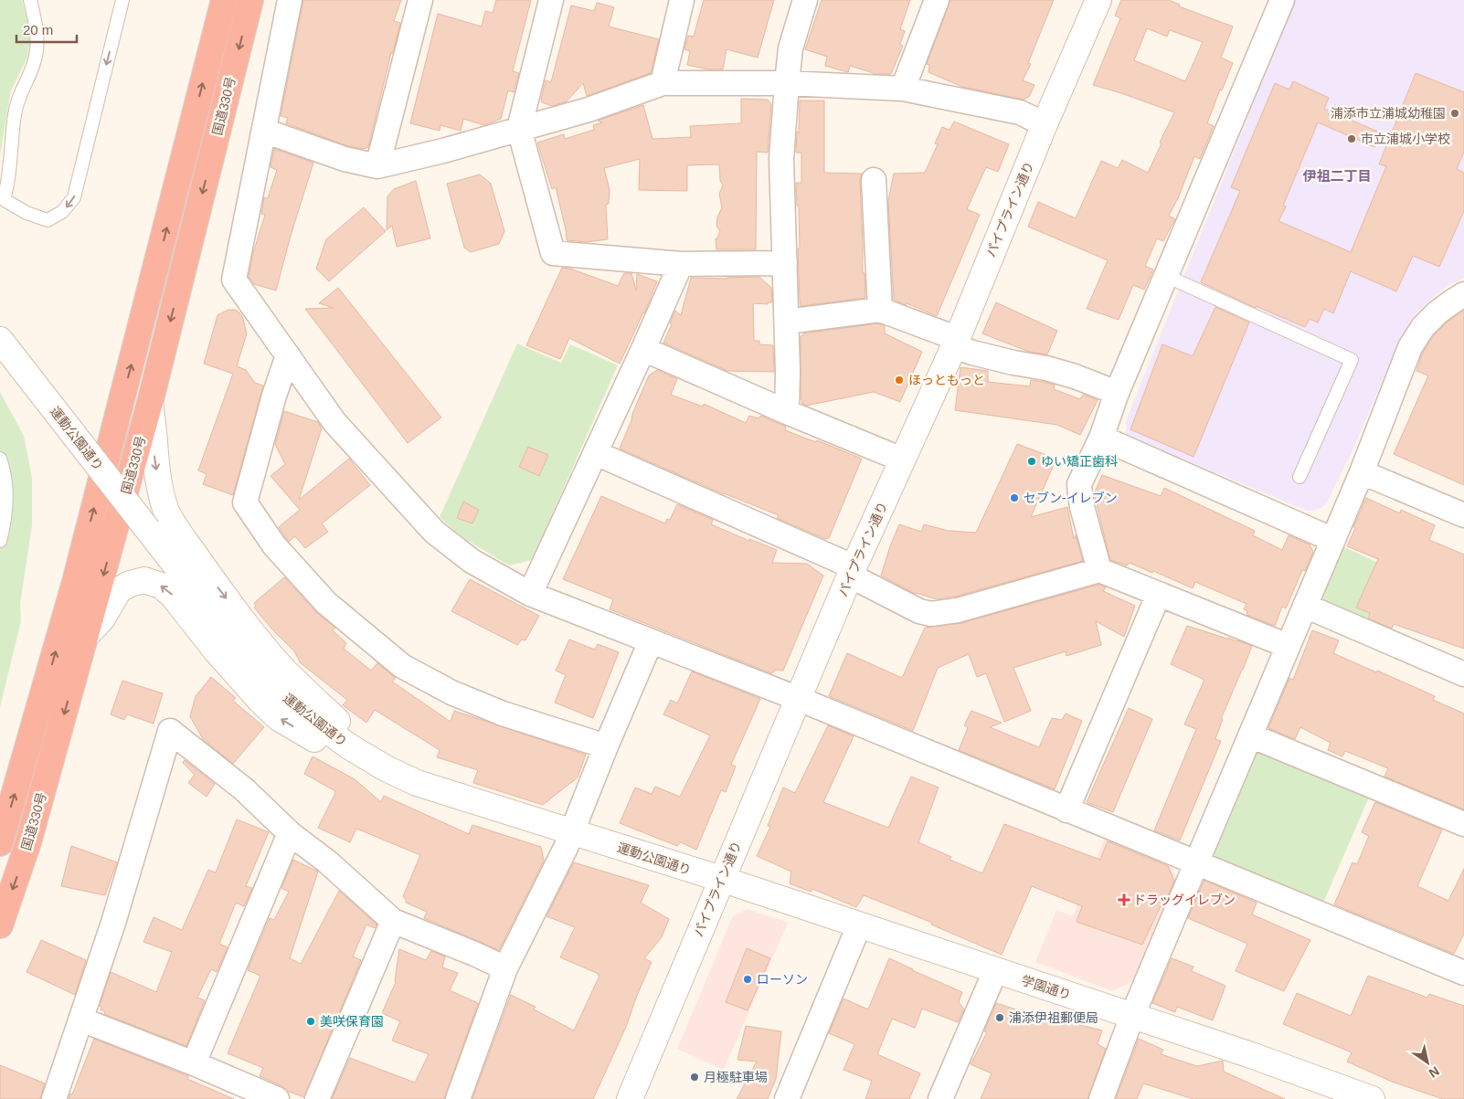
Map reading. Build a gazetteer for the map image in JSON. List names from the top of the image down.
{
  "streets": {
    "highway": ["国道330号"],
    "street": ["パイプライン通り", "運動公園通り", "学園通り"]
  },
  "crossings": [
    ["パイプライン通り", "運動公園通り"],
    ["パイプライン通り", "学園通り"],
    ["運動公園通り", "学園通り"]
  ],
  "districts": ["伊祖二丁目"],
  "places": {
    "other": [
      "浦添市立浦城幼稚園",
      "市立浦城小学校",
      "ほっともっと",
      "ゆい矯正歯科",
      "セブン-イレブン",
      "ローソン",
      "浦添伊祖郵便局",
      "美咲保育園",
      "月極駐車場"
    ],
    "health": ["ドラッグイレブン"]
  },
  "scale_bar": "20 m",
  "north": "bottom right"
}
